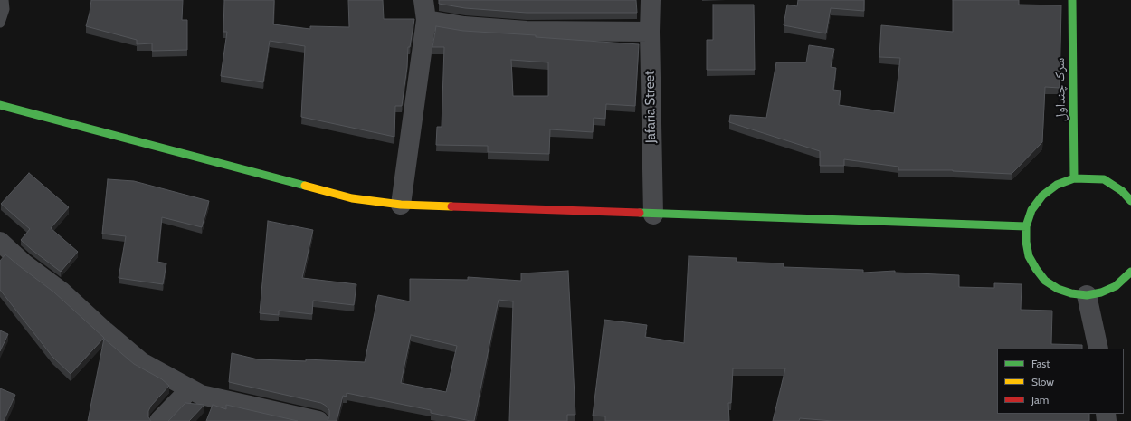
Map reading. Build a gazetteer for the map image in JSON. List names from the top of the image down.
{
  "streets": {
    "main road": ["سرک چنداول"],
    "street": ["Jafaria Street"]
  },
  "legend": ["Fast", "Slow", "Jam"]
}
